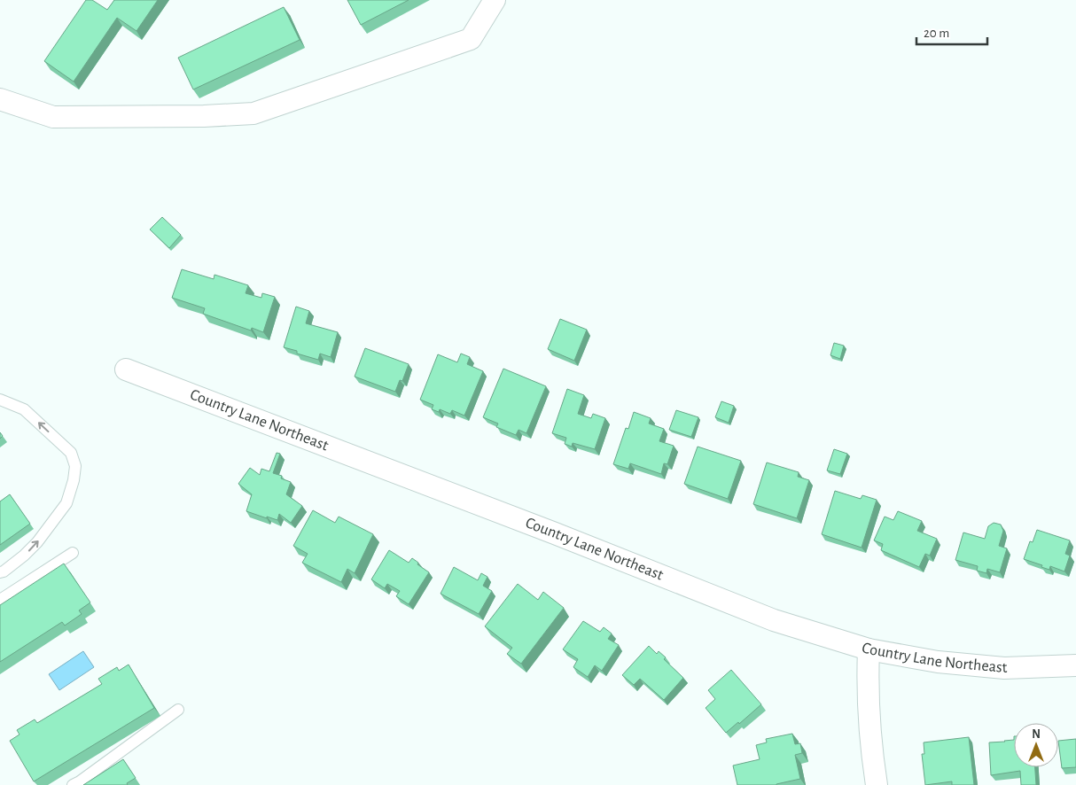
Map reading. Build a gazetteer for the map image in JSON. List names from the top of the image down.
{
  "streets": {
    "street": ["Country Lane Northeast"]
  },
  "scale_bar": "20 m",
  "north": "top"
}
